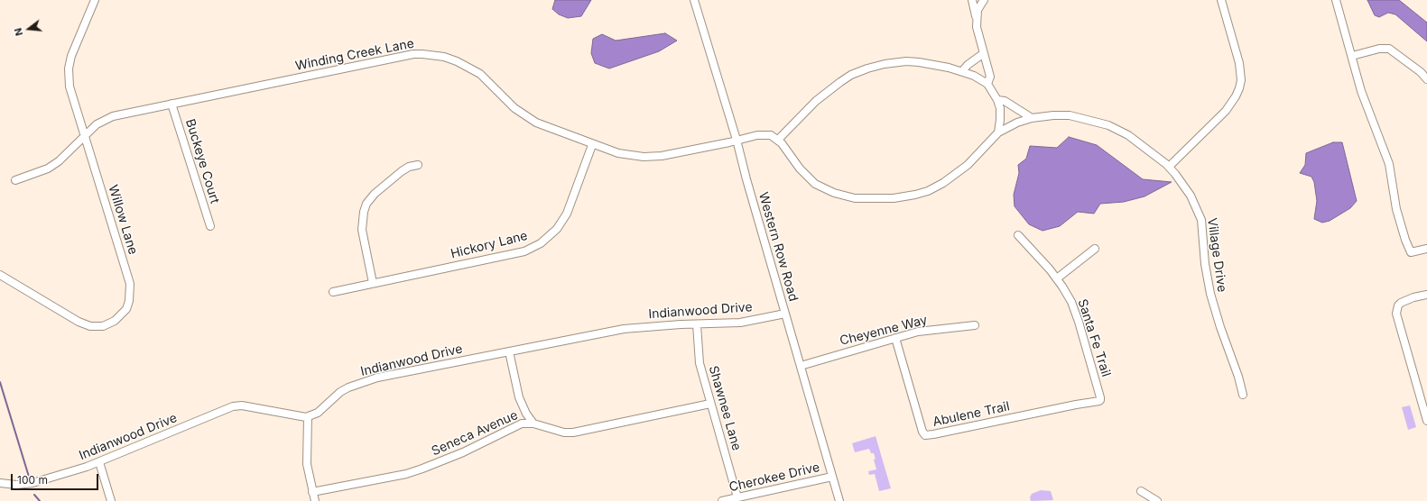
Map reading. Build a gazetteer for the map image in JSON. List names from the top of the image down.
{
  "streets": {
    "street": [
      "Winding Creek Lane",
      "Buckeye Court",
      "Willow Lane",
      "Hickory Lane",
      "Western Row Road",
      "Village Drive",
      "Indianwood Drive",
      "Cheyenne Way",
      "Santa Fe Trail",
      "Shawnee Lane",
      "Abulene Trail",
      "Seneca Avenue",
      "Cherokee Drive"
    ]
  },
  "crossings": [
    ["Winding Creek Lane", "Buckeye Court"],
    ["Winding Creek Lane", "Willow Lane"],
    ["Winding Creek Lane", "Hickory Lane"],
    ["Winding Creek Lane", "Western Row Road"],
    ["Western Row Road", "Indianwood Drive"],
    ["Western Row Road", "Cheyenne Way"],
    ["Western Row Road", "Cherokee Drive"],
    ["Indianwood Drive", "Shawnee Lane"],
    ["Cheyenne Way", "Abulene Trail"],
    ["Santa Fe Trail", "Abulene Trail"],
    ["Shawnee Lane", "Seneca Avenue"],
    ["Shawnee Lane", "Cherokee Drive"]
  ],
  "scale_bar": "100 m",
  "north": "left"
}
